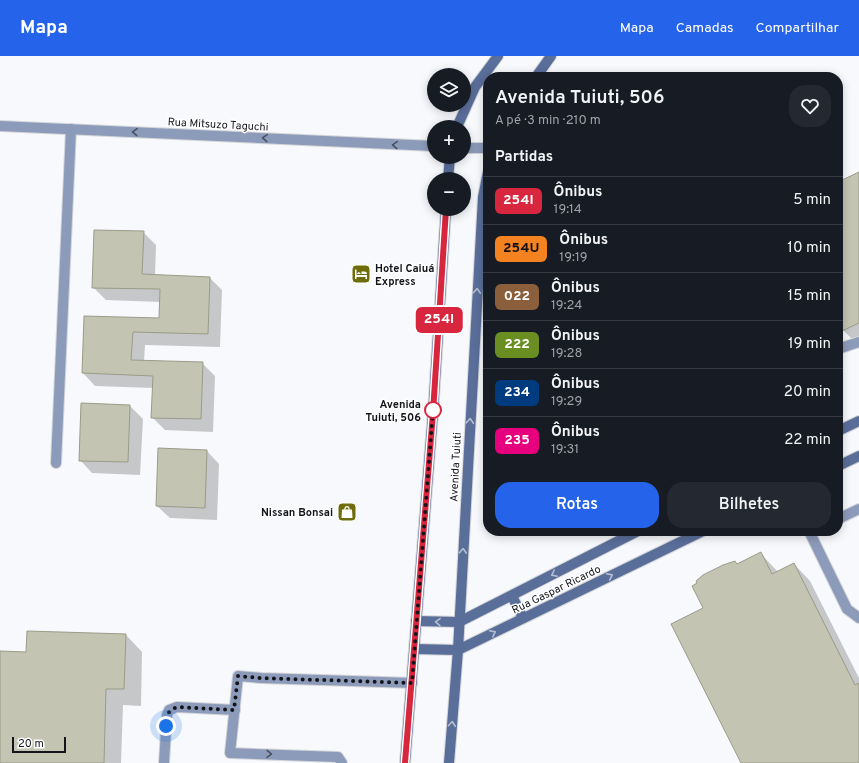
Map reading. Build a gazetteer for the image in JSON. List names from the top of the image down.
{
  "streets": {
    "main road": ["Avenida Tuiuti", "Rua Gaspar Ricardo"],
    "street": ["Rua Mitsuzo Taguchi"]
  },
  "crossings": [
    ["Avenida Tuiuti", "Rua Gaspar Ricardo"]
  ],
  "one_way": ["Rua Mitsuzo Taguchi"],
  "places": {
    "hotel": ["Hotel Caiuá Express"],
    "other": ["Avenida Tuiuti, 506"],
    "shop": ["Nissan Bonsai"]
  },
  "lines": ["bus line 254I"],
  "scale_bar": "20 m",
  "page": {
    "header": "Mapa",
    "nav": ["Mapa", "Camadas", "Compartilhar"],
    "on_map": "254I",
    "map_buttons": ["+", "−"],
    "heading": [
      ["Avenida Tuiuti, 506", "A pé · 3 min · 210 m"],
      "Partidas"
    ],
    "list": [
      {
        "mark": "254I",
        "name": "Ônibus",
        "note": "19:14",
        "value": "5 min"
      },
      {
        "mark": "254U",
        "name": "Ônibus",
        "note": "19:19",
        "value": "10 min"
      },
      {
        "mark": "022",
        "name": "Ônibus",
        "note": "19:24",
        "value": "15 min"
      },
      {
        "mark": "222",
        "name": "Ônibus",
        "note": "19:28",
        "value": "19 min"
      },
      {
        "mark": "234",
        "name": "Ônibus",
        "note": "19:29",
        "value": "20 min"
      },
      {
        "mark": "235",
        "name": "Ônibus",
        "note": "19:31",
        "value": "22 min"
      }
    ],
    "buttons": ["Rotas", "Bilhetes"],
    "scale": "20 m"
  }
}
